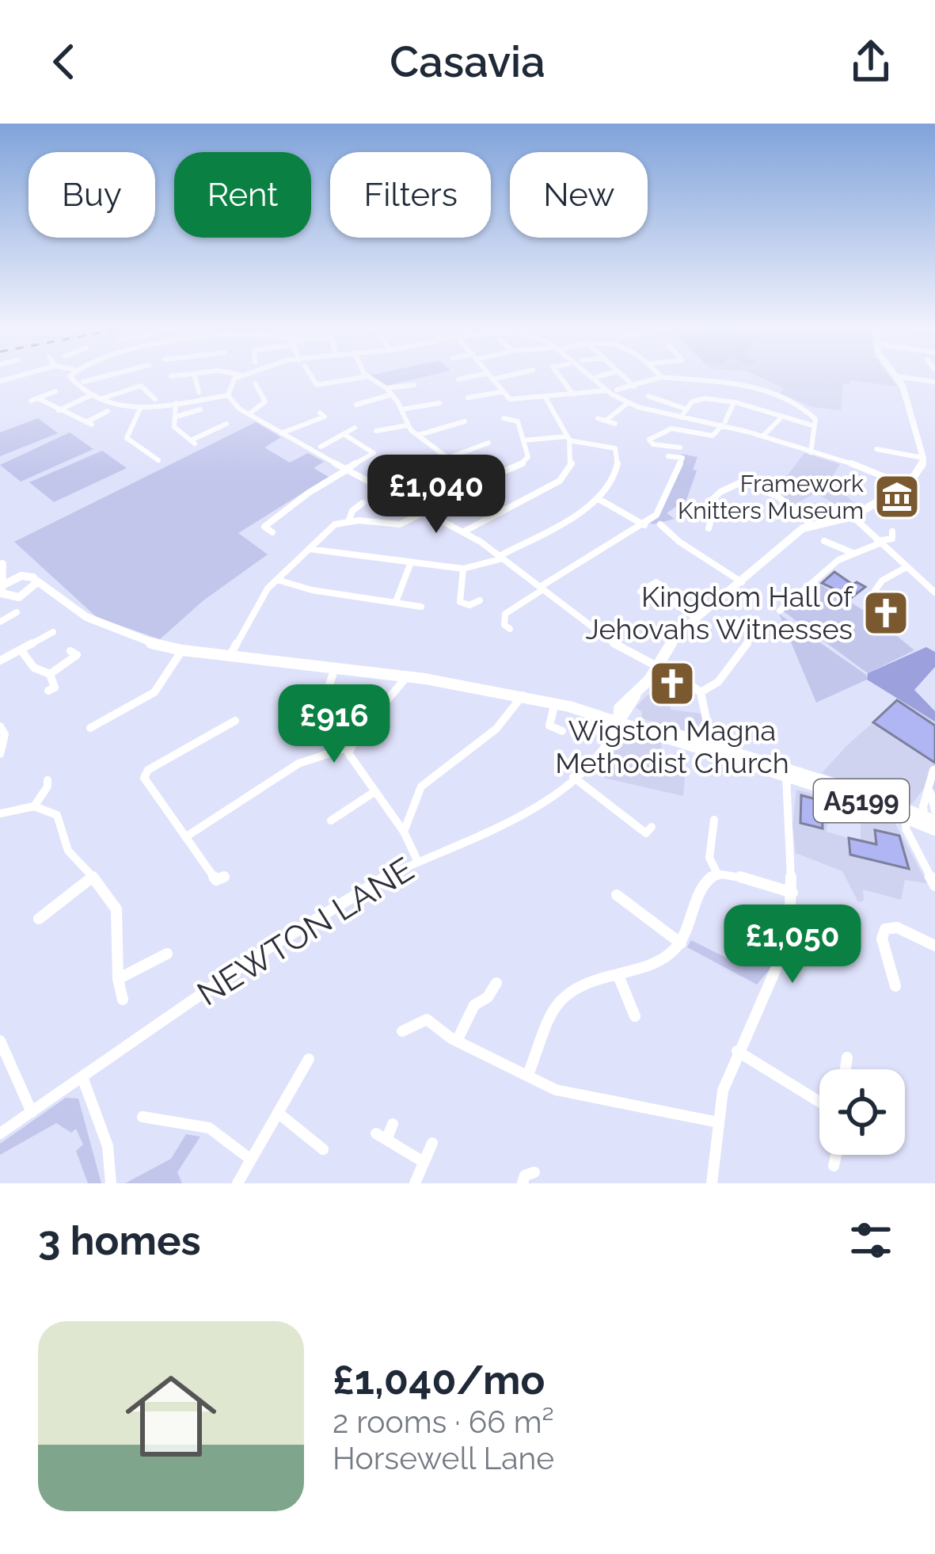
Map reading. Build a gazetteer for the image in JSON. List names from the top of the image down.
{
  "streets": {
    "main road": ["A5199"],
    "street": ["NEWTON LANE"]
  },
  "crossings": [
    ["A5199", "NEWTON LANE"]
  ],
  "places": {
    "museum": ["Framework Knitters Museum"],
    "church": ["Kingdom Hall of Jehovahs Witnesses", "Wigston Magna Methodist Church"]
  },
  "page": {
    "header": "Casavia",
    "chip": [
      "Buy",
      "Rent",
      "Filters",
      "New"
    ],
    "price": ["£1,040", "£916", "£1,050"],
    "heading": "3 homes",
    "list": [
      {
        "name": "£1,040/mo",
        "note": "2 rooms · 66 m² · Horsewell Lane"
      }
    ]
  }
}
